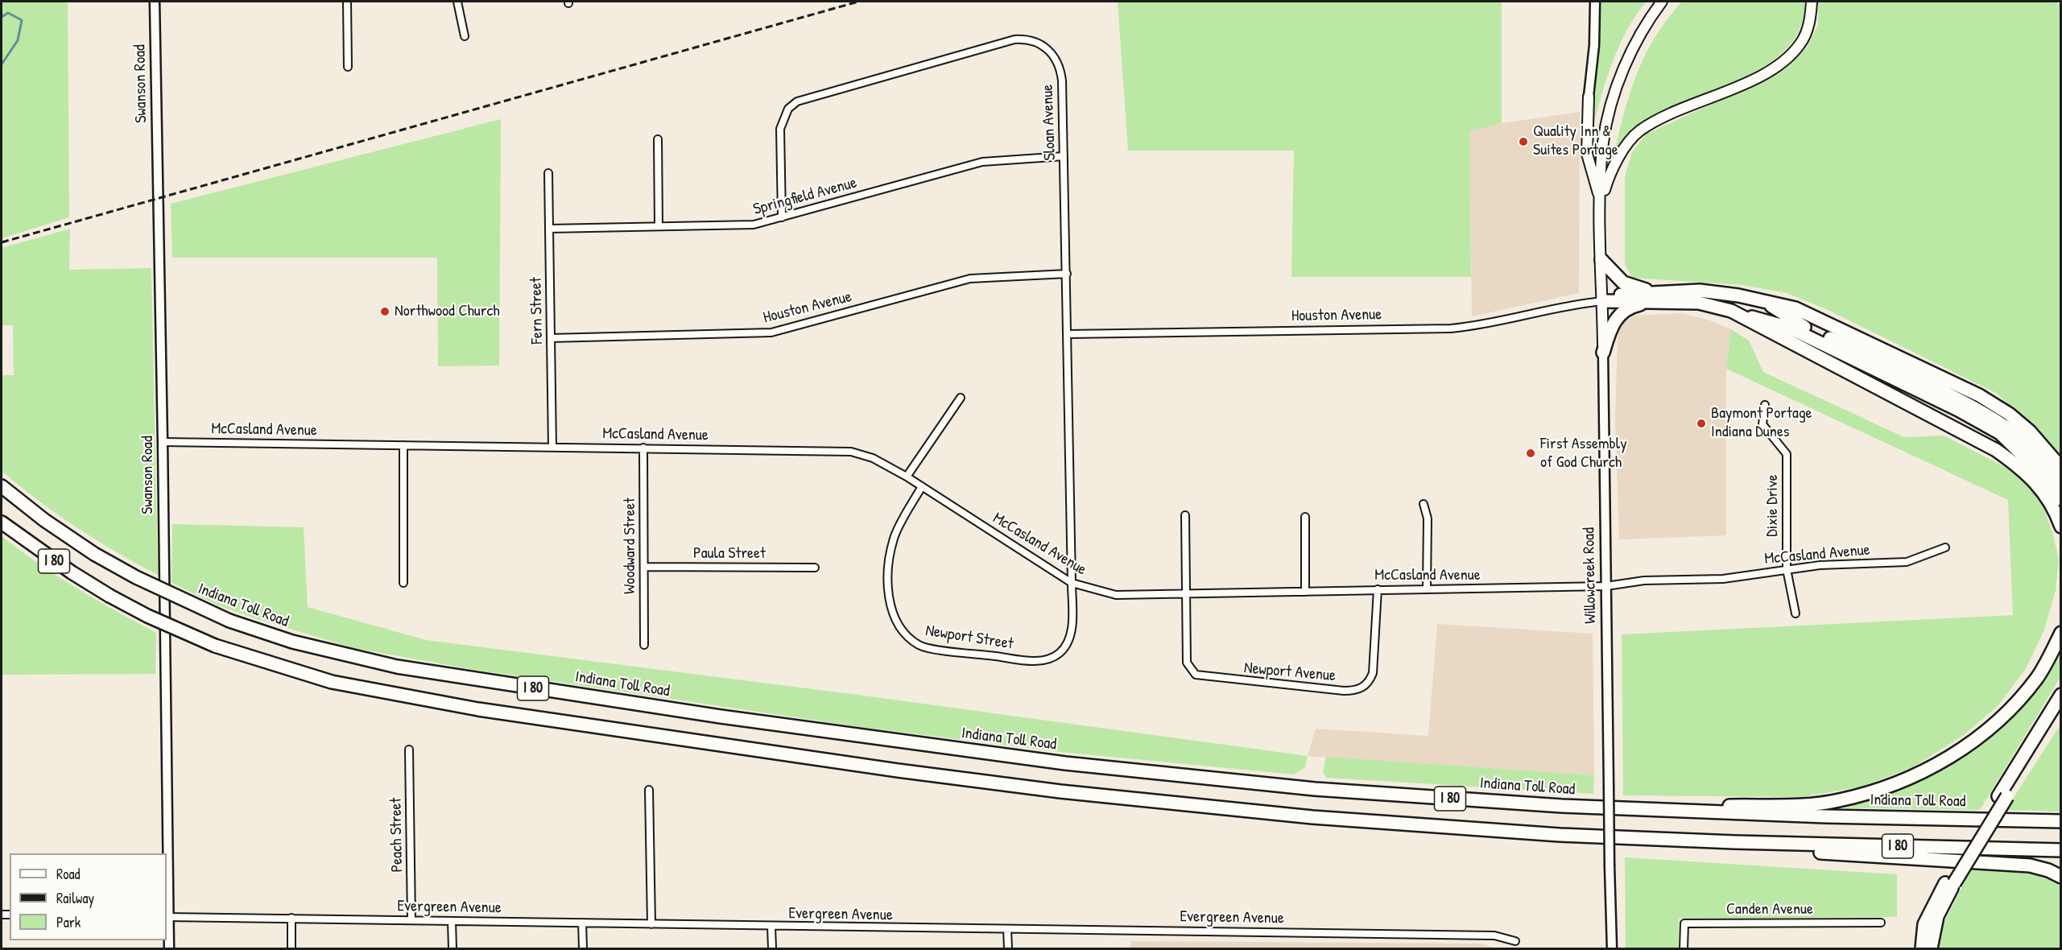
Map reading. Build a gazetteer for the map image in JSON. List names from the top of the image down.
{
  "streets": {
    "highway": ["I 80", "Indiana Toll Road"],
    "main road": ["Willowcreek Road"],
    "street": [
      "Swanson Road",
      "Sloan Avenue",
      "Springfield Avenue",
      "Houston Avenue",
      "Fern Street",
      "McCasland Avenue",
      "Dixie Drive",
      "Woodward Street",
      "Paula Street",
      "Newport Street",
      "Newport Avenue",
      "Peach Street",
      "Evergreen Avenue",
      "Canden Avenue"
    ]
  },
  "crossings": [
    ["Swanson Road", "McCasland Avenue"],
    ["Swanson Road", "Evergreen Avenue"],
    ["Sloan Avenue", "Springfield Avenue"],
    ["Sloan Avenue", "Houston Avenue"],
    ["Sloan Avenue", "McCasland Avenue"],
    ["Sloan Avenue", "Newport Street"],
    ["Springfield Avenue", "Fern Street"],
    ["Houston Avenue", "Fern Street"],
    ["Houston Avenue", "Willowcreek Road"],
    ["Fern Street", "McCasland Avenue"],
    ["McCasland Avenue", "Dixie Drive"],
    ["McCasland Avenue", "Woodward Street"],
    ["McCasland Avenue", "Willowcreek Road"],
    ["McCasland Avenue", "Newport Street"],
    ["McCasland Avenue", "Newport Avenue"],
    ["Woodward Street", "Paula Street"],
    ["Peach Street", "Evergreen Avenue"]
  ],
  "places": [
    "Quality Inn & Suites Portage",
    "Northwood Church",
    "Baymont Portage Indiana Dunes",
    "First Assembly of God Church"
  ],
  "legend": ["Road", "Railway", "Park"]
}
